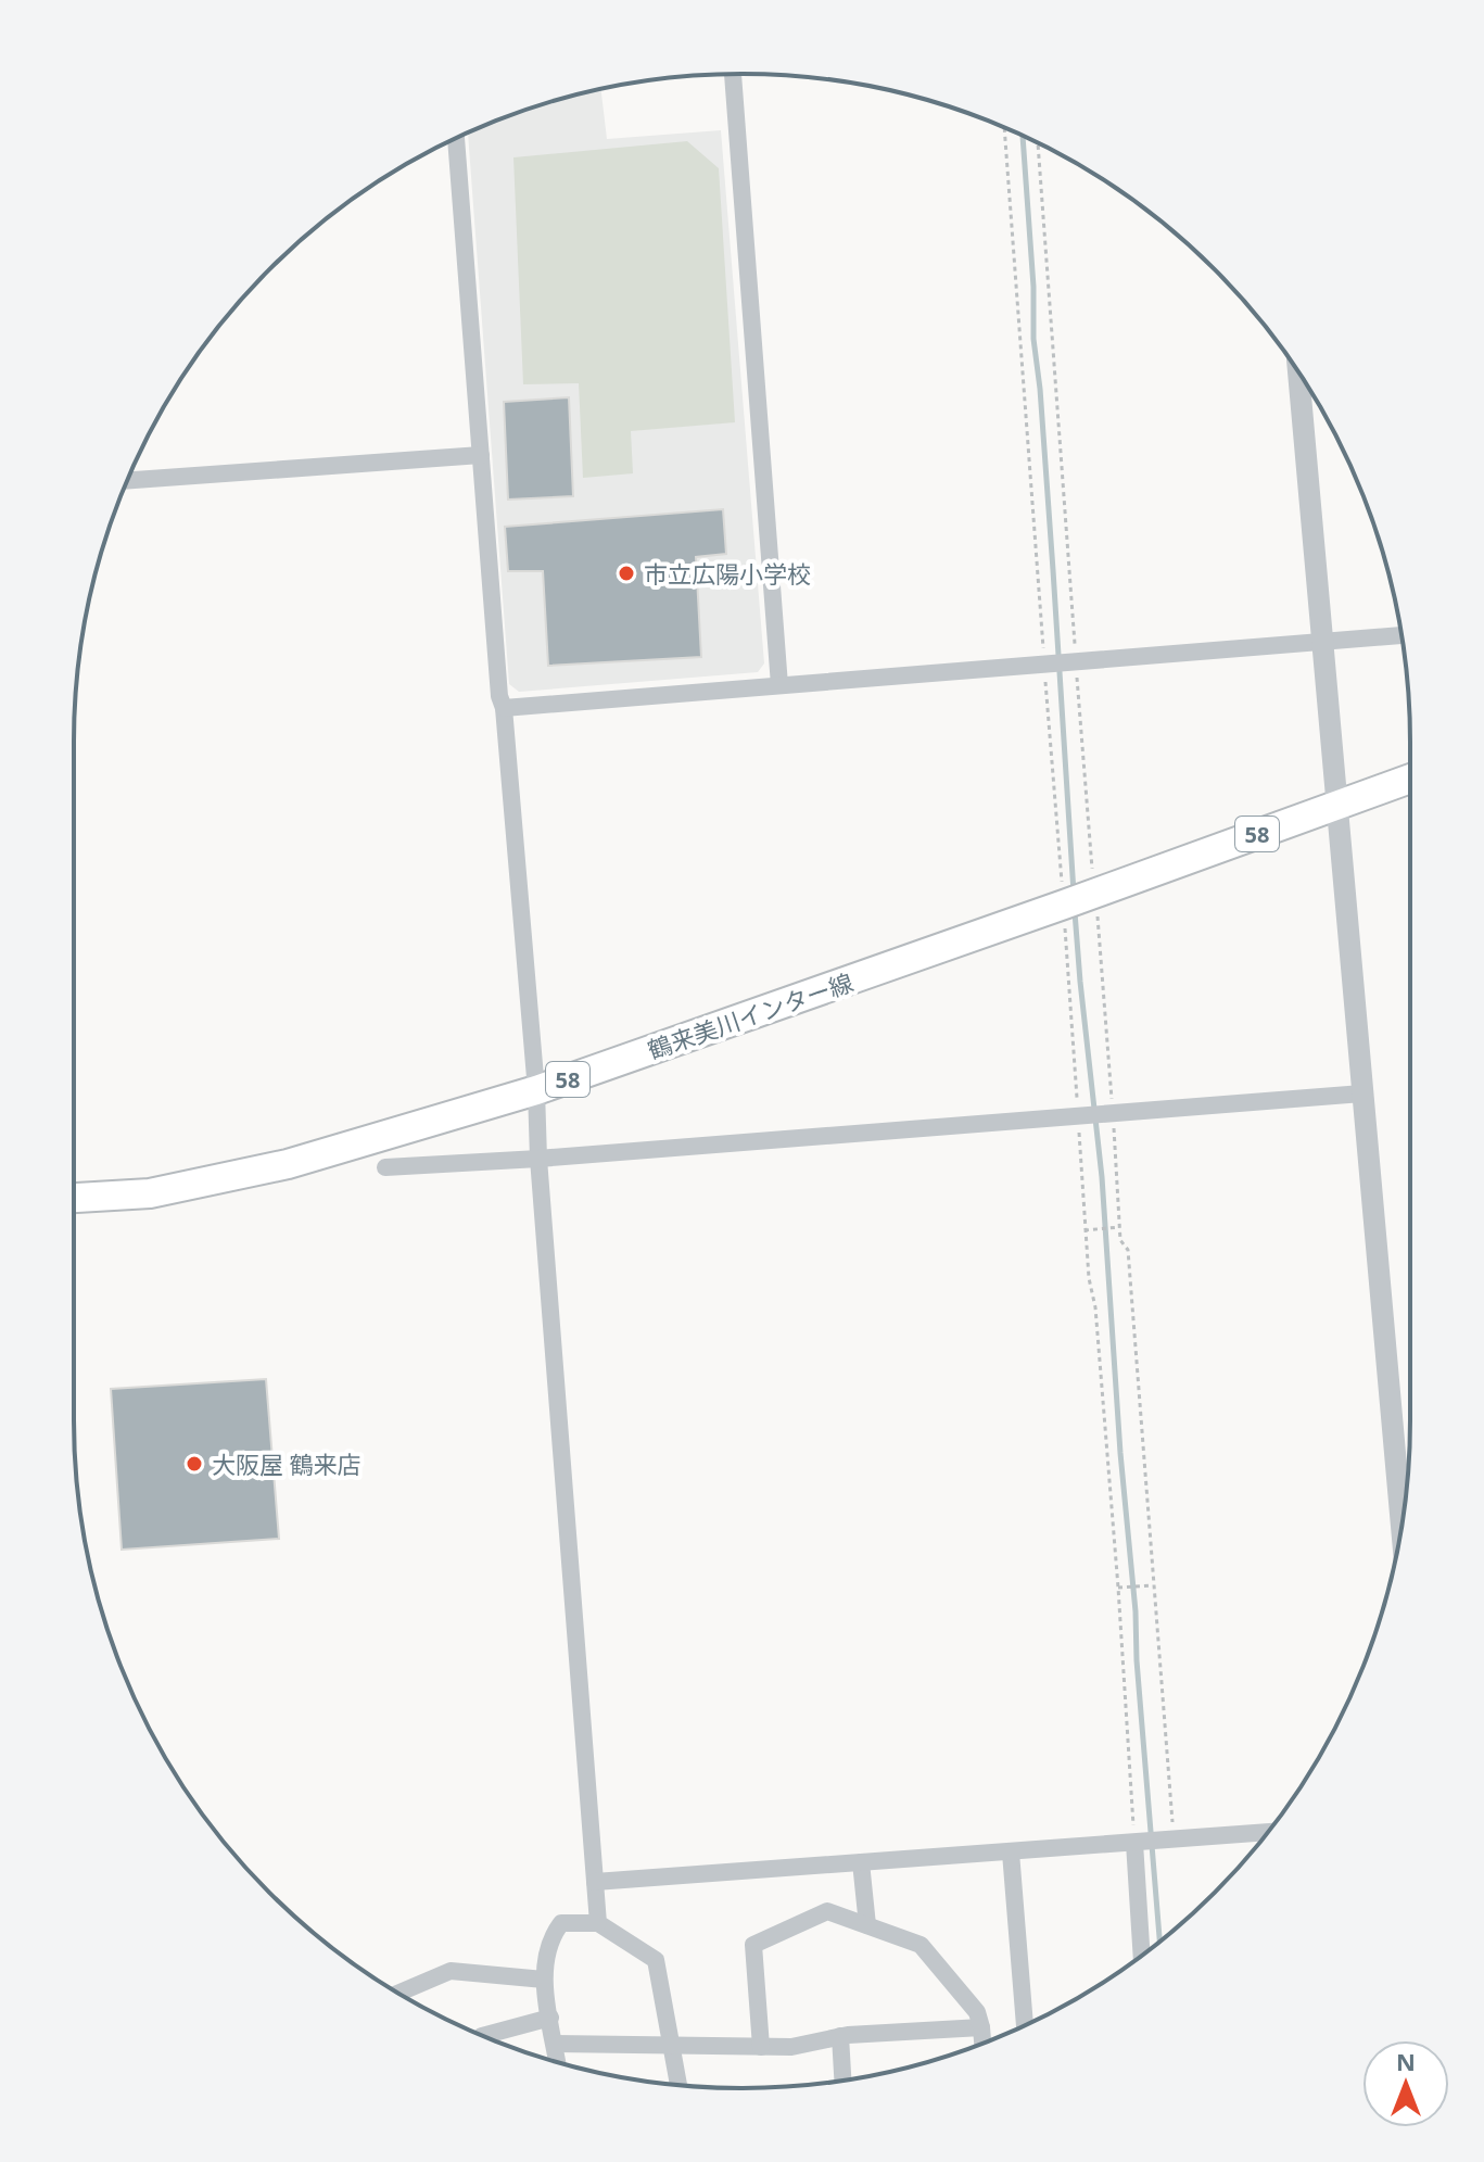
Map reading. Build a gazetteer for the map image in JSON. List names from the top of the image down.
{
  "streets": {
    "main road": ["58", "鶴来美川インター線"]
  },
  "places": ["市立広陽小学校", "大阪屋 鶴来店"],
  "north": "top"
}
